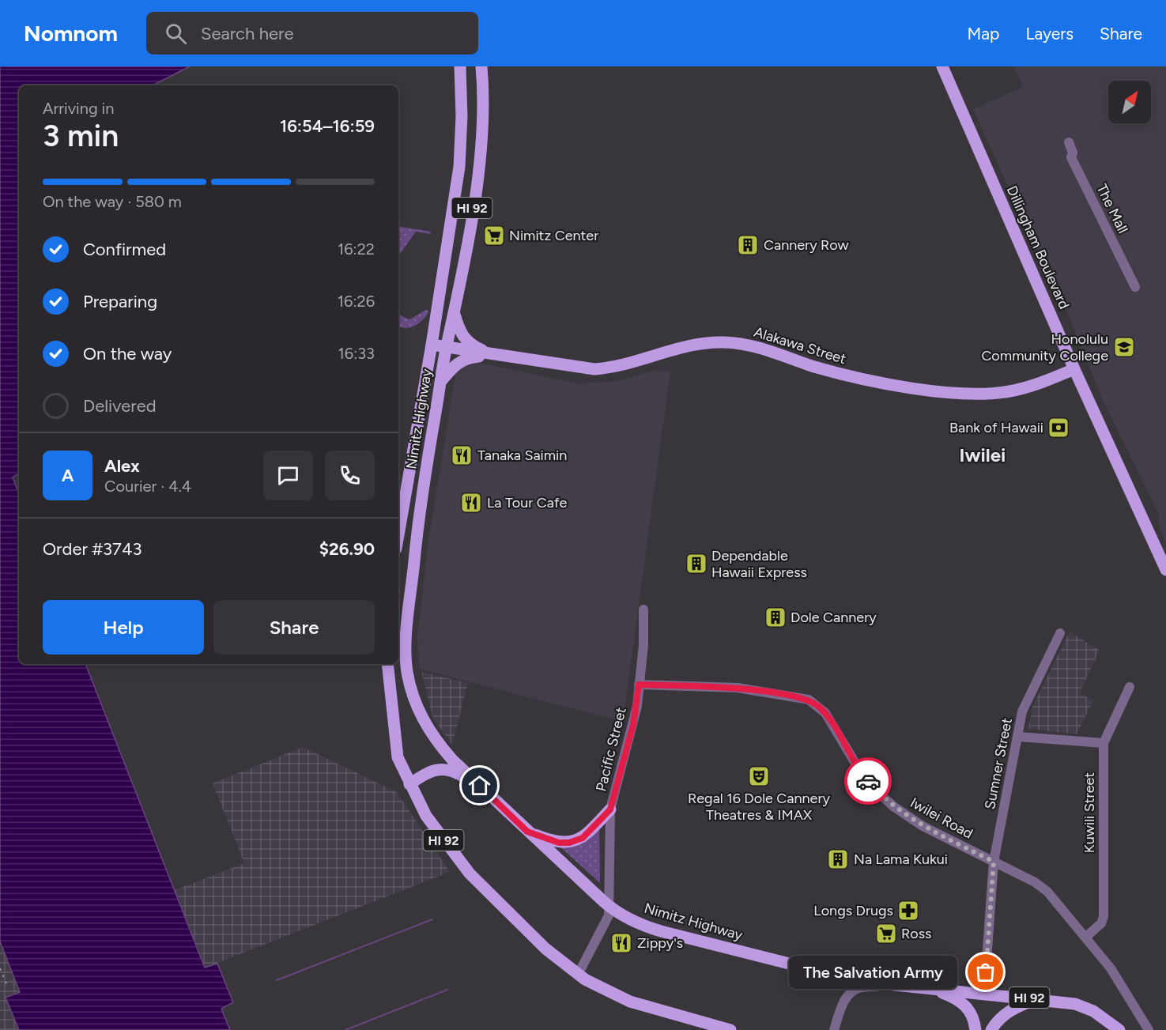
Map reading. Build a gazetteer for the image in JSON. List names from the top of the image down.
{
  "streets": {
    "main road": [
      "HI 92",
      "Dillingham Boulevard",
      "Alakawa Street",
      "Nimitz Highway"
    ],
    "street": [
      "The Mall",
      "Pacific Street",
      "Sumner Street",
      "Kuwili Street",
      "Iwilei Road"
    ]
  },
  "crossings": [
    ["HI 92", "Pacific Street"],
    ["Dillingham Boulevard", "Alakawa Street"],
    ["Alakawa Street", "Nimitz Highway"],
    ["Nimitz Highway", "Pacific Street"],
    ["Nimitz Highway", "Sumner Street"],
    ["Pacific Street", "Iwilei Road"],
    ["Sumner Street", "Iwilei Road"],
    ["Kuwili Street", "Iwilei Road"]
  ],
  "districts": ["Iwilei"],
  "places": {
    "supermarket": ["Nimitz Center", "Ross"],
    "building": [
      "Cannery Row",
      "Dependable Hawaii Express",
      "Dole Cannery",
      "Na Lama Kukui"
    ],
    "school or university": ["Honolulu Community College"],
    "bank": ["Bank of Hawaii"],
    "restaurant": ["Tanaka Saimin", "La Tour Cafe", "Zippy's"],
    "theatre": ["Regal 16 Dole Cannery Theatres & IMAX"],
    "pharmacy": ["Longs Drugs"],
    "other": ["The Salvation Army"]
  },
  "north": "top right",
  "page": {
    "header": "Nomnom",
    "search": "Search here",
    "nav": ["Map", "Layers", "Share"],
    "heading": ["3 min", "Arriving in", "16:54–16:59"],
    "panel": [
      "Alex",
      "Courier · 4.4",
      "Order #3743",
      "$26.90"
    ],
    "bar": "On the way · 580 m",
    "list": [
      ["Confirmed", "16:22"],
      ["Preparing", "16:26"],
      ["On the way", "16:33"],
      "Delivered"
    ],
    "round": "A",
    "buttons": ["Help", "Share"],
    "bubble": "The Salvation Army"
  }
}
